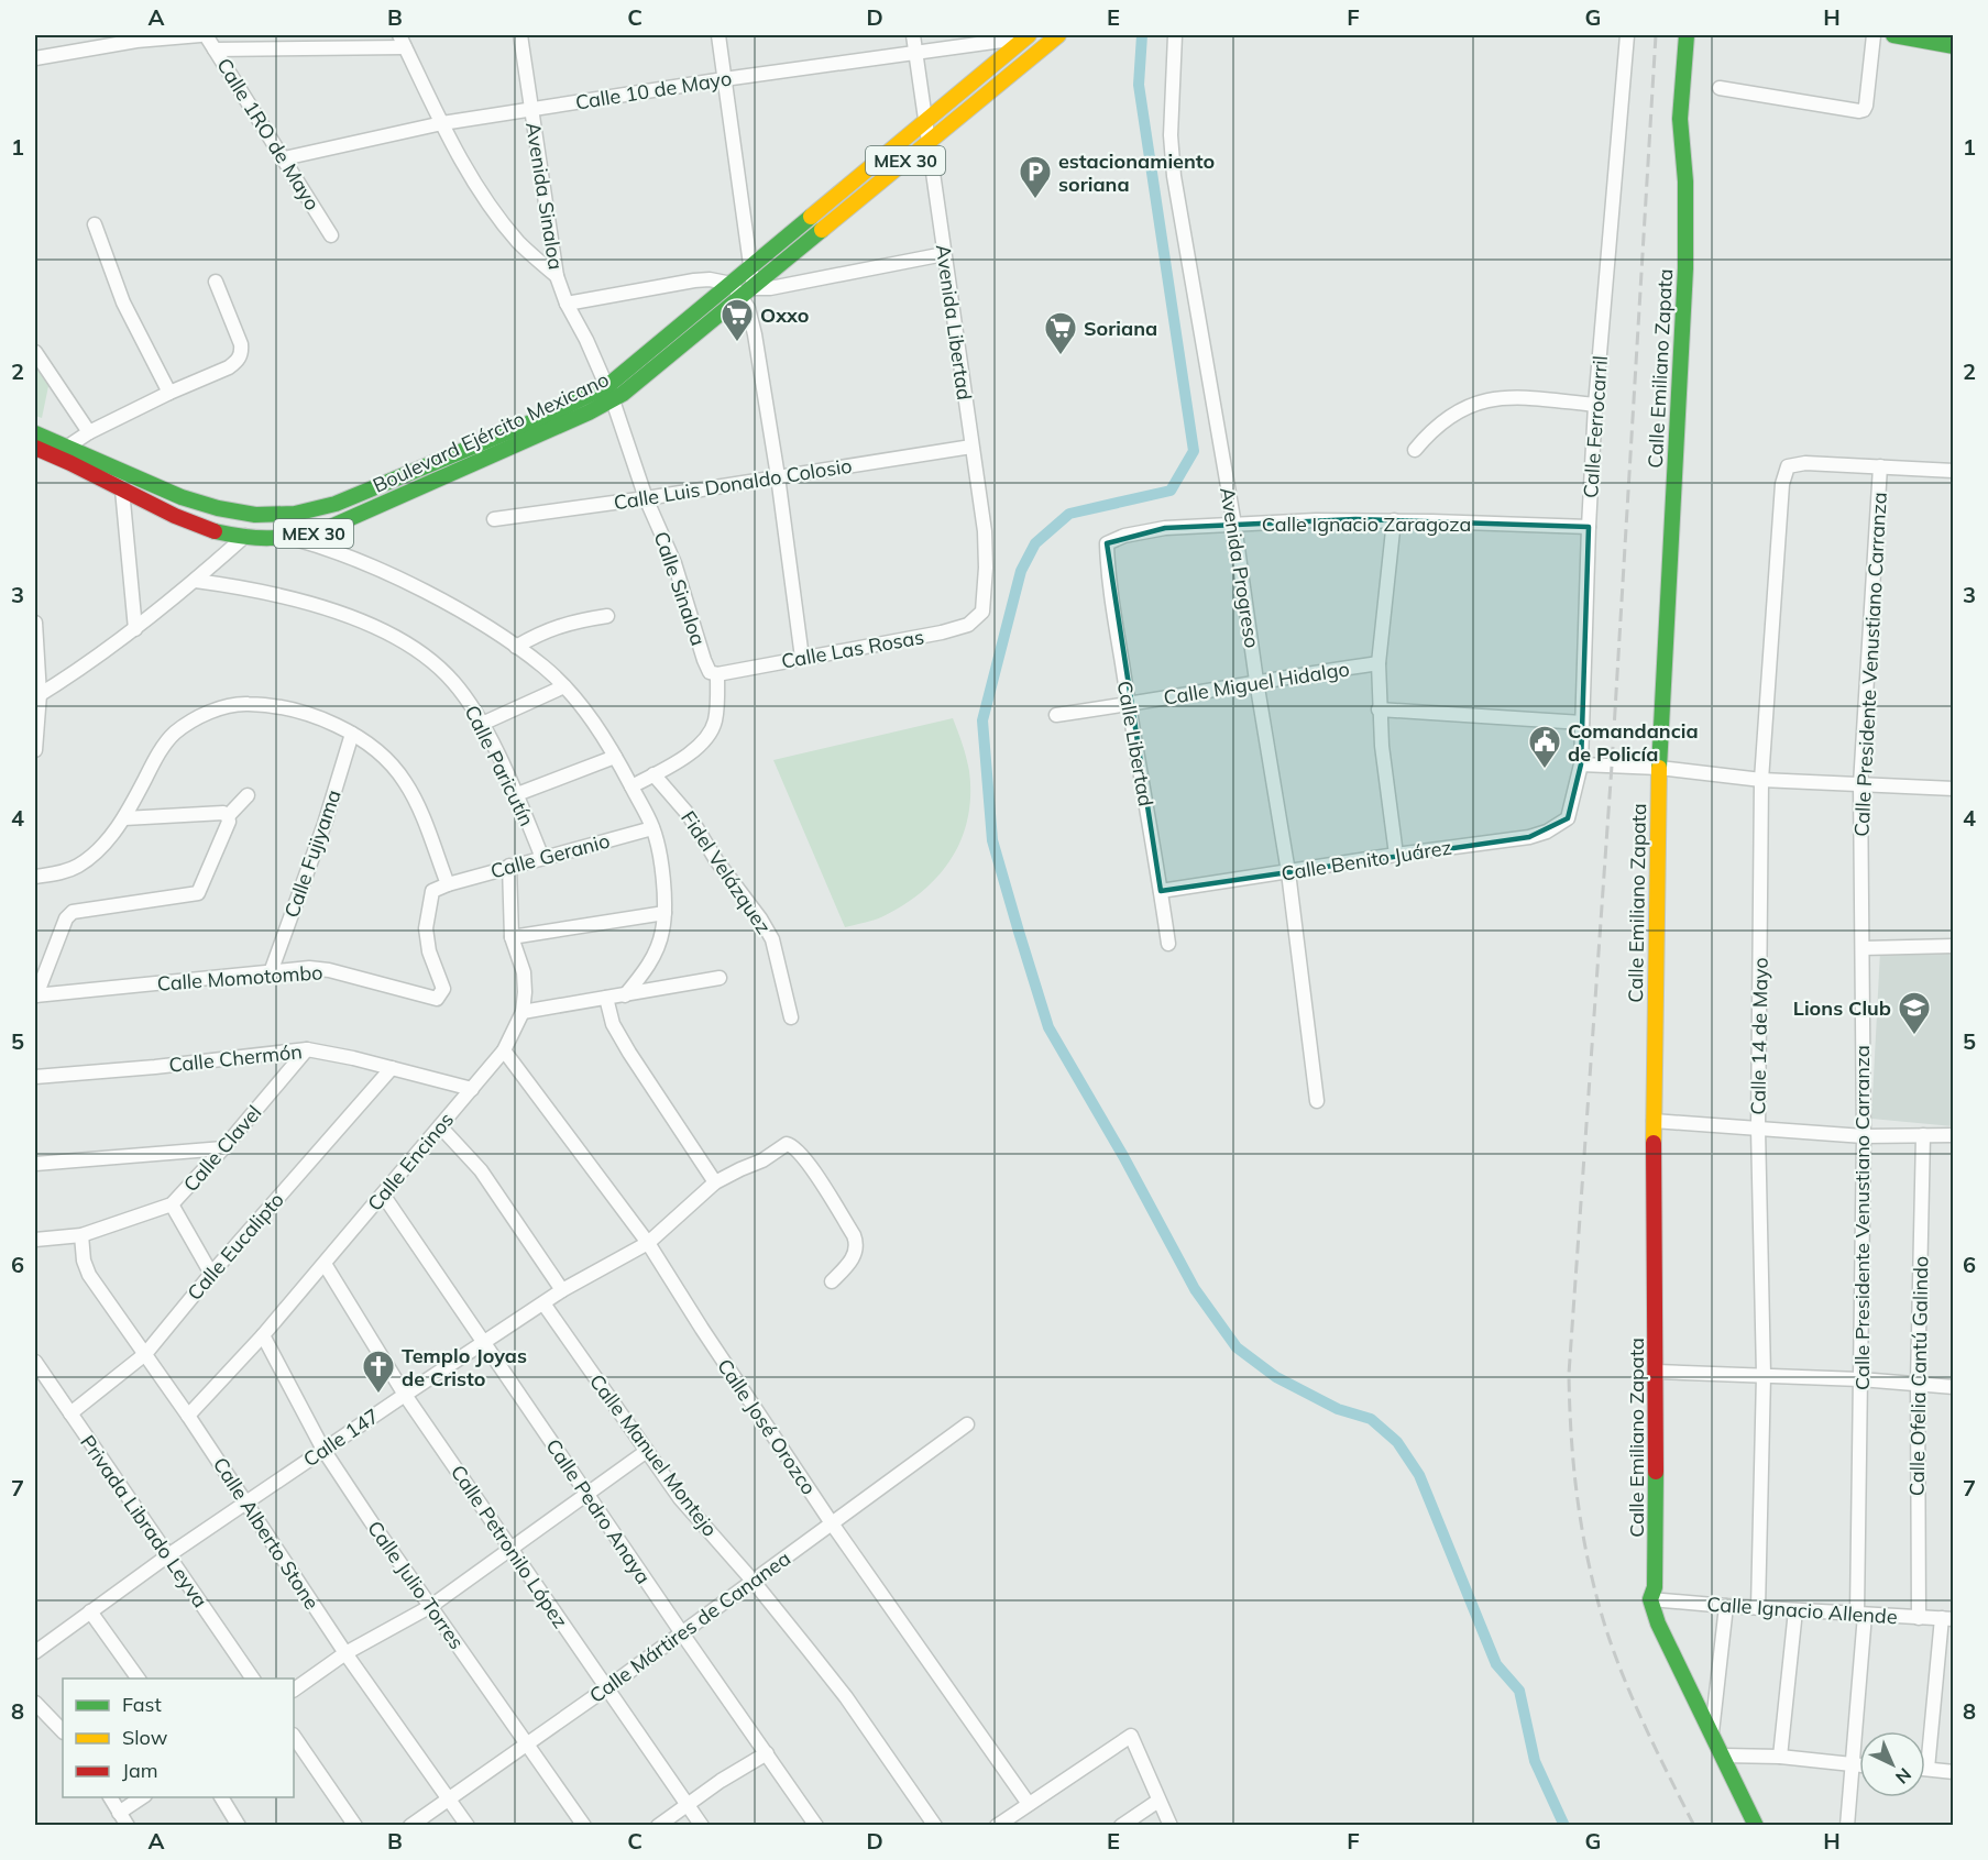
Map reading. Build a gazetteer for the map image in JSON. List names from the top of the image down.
{
  "streets": {
    "main road": ["MEX 30", "Calle Emiliano Zapata", "Boulevard Ejército Mexicano"],
    "street": [
      "Calle 10 de Mayo",
      "Calle 1RO de Mayo",
      "Avenida Sinaloa",
      "Avenida Libertad",
      "Calle Ferrocarril",
      "Calle Luis Donaldo Colosio",
      "Calle Ignacio Zaragoza",
      "Avenida Progreso",
      "Calle Sinaloa",
      "Calle Las Rosas",
      "Calle Presidente Venustiano Carranza",
      "Calle Miguel Hidalgo",
      "Calle Libertad",
      "Calle Paricutín",
      "Calle Fujiyama",
      "Calle Geranio",
      "Calle Benito Juárez",
      "Fidel Velázquez",
      "Calle Momotombo",
      "Calle 14 de Mayo",
      "Calle Chermón",
      "Calle Clavel",
      "Calle Encinos",
      "Calle Eucalipto",
      "Calle Ofelia Cantú Galindo",
      "Calle José Orozco",
      "Calle 147",
      "Calle Manuel Montejo",
      "Calle Pedro Anaya",
      "Privada Librado Leyva",
      "Calle Alberto Stone",
      "Calle Petronilo López",
      "Calle Julio Torres",
      "Calle Ignacio Allende",
      "Calle Mártires de Cananea"
    ]
  },
  "crossings": [
    ["Calle 10 de Mayo", "Calle 1RO de Mayo"],
    ["Calle 10 de Mayo", "Avenida Sinaloa"],
    ["Calle 10 de Mayo", "Avenida Libertad"],
    ["Calle 10 de Mayo", "Boulevard Ejército Mexicano"],
    ["Avenida Sinaloa", "Boulevard Ejército Mexicano"],
    ["Avenida Sinaloa", "Calle Sinaloa"],
    ["Avenida Libertad", "Boulevard Ejército Mexicano"],
    ["Avenida Libertad", "Calle Luis Donaldo Colosio"],
    ["Avenida Libertad", "Calle Las Rosas"],
    ["Calle Emiliano Zapata", "Calle Ignacio Allende"],
    ["Calle Ferrocarril", "Calle Ignacio Zaragoza"],
    ["Calle Ferrocarril", "Calle Benito Juárez"],
    ["Boulevard Ejército Mexicano", "Calle Sinaloa"],
    ["Calle Luis Donaldo Colosio", "Calle Sinaloa"],
    ["Calle Ignacio Zaragoza", "Avenida Progreso"],
    ["Calle Ignacio Zaragoza", "Calle Libertad"],
    ["Avenida Progreso", "Calle Miguel Hidalgo"],
    ["Avenida Progreso", "Calle Benito Juárez"],
    ["Calle Sinaloa", "Calle Las Rosas"],
    ["Calle Presidente Venustiano Carranza", "Calle 14 de Mayo"],
    ["Calle Presidente Venustiano Carranza", "Calle Ignacio Allende"],
    ["Calle Miguel Hidalgo", "Calle Libertad"],
    ["Calle Libertad", "Calle Benito Juárez"],
    ["Calle Paricutín", "Calle Geranio"],
    ["Calle Fujiyama", "Calle Momotombo"],
    ["Calle Geranio", "Calle Momotombo"],
    ["Calle Geranio", "Calle Encinos"],
    ["Calle 14 de Mayo", "Calle Ignacio Allende"],
    ["Calle Chermón", "Calle Clavel"],
    ["Calle Chermón", "Calle Encinos"],
    ["Calle Chermón", "Calle Eucalipto"],
    ["Calle Clavel", "Calle Alberto Stone"],
    ["Calle Encinos", "Calle José Orozco"],
    ["Calle Encinos", "Calle Pedro Anaya"],
    ["Calle Encinos", "Calle Alberto Stone"],
    ["Calle Encinos", "Calle Petronilo López"],
    ["Calle Encinos", "Calle Julio Torres"],
    ["Calle Eucalipto", "Privada Librado Leyva"],
    ["Calle Eucalipto", "Calle Alberto Stone"],
    ["Calle Ofelia Cantú Galindo", "Calle Ignacio Allende"],
    ["Calle José Orozco", "Calle 147"],
    ["Calle José Orozco", "Calle Mártires de Cananea"],
    ["Calle 147", "Calle Manuel Montejo"],
    ["Calle 147", "Calle Pedro Anaya"],
    ["Calle 147", "Privada Librado Leyva"],
    ["Calle 147", "Calle Alberto Stone"],
    ["Calle 147", "Calle Petronilo López"],
    ["Calle 147", "Calle Julio Torres"],
    ["Calle Manuel Montejo", "Calle Mártires de Cananea"],
    ["Calle Pedro Anaya", "Calle Mártires de Cananea"],
    ["Calle Alberto Stone", "Calle Mártires de Cananea"],
    ["Calle Petronilo López", "Calle Mártires de Cananea"],
    ["Calle Julio Torres", "Calle Mártires de Cananea"]
  ],
  "places": {
    "parking": ["estacionamiento soriana"],
    "supermarket": ["Oxxo", "Soriana"],
    "public building": ["Comandancia de Policía"],
    "school or university": ["Lions Club"],
    "church": ["Templo Joyas de Cristo"]
  },
  "legend": ["Fast", "Slow", "Jam"],
  "north": "bottom right",
  "grid": {
    "columns": [
      "A",
      "B",
      "C",
      "D",
      "E",
      "F",
      "G",
      "H"
    ],
    "rows": [
      "1",
      "2",
      "3",
      "4",
      "5",
      "6",
      "7",
      "8"
    ]
  }
}
